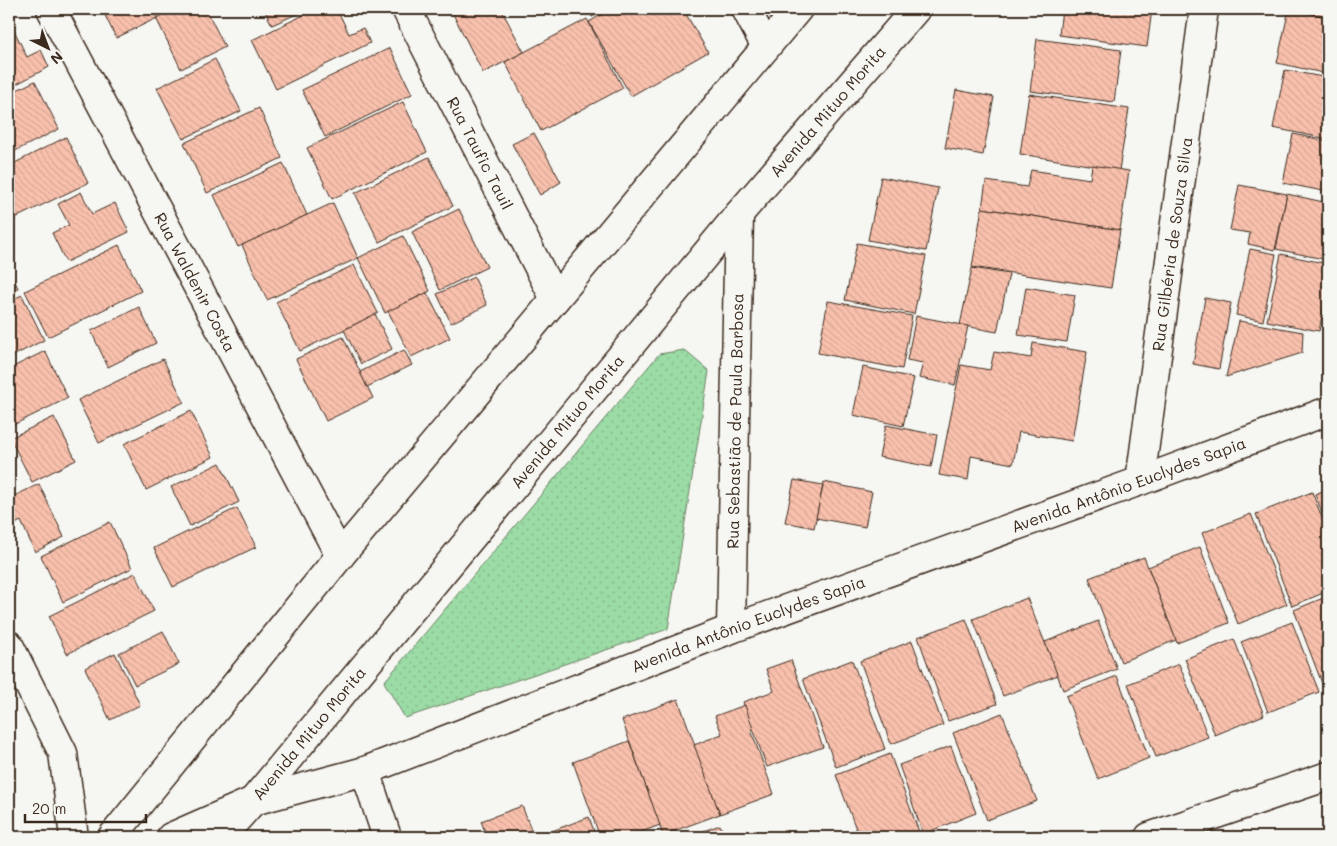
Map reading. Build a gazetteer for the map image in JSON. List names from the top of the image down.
{
  "streets": {
    "street": [
      "Avenida Mituo Morita",
      "Rua Taufic Tauil",
      "Rua Gilbéria de Souza Silva",
      "Rua Waldenir Costa",
      "Rua Sebastião de Paula Barbosa",
      "Avenida Antônio Euclydes Sapia"
    ]
  },
  "crossings": [
    ["Avenida Mituo Morita", "Rua Sebastião de Paula Barbosa"],
    ["Avenida Mituo Morita", "Avenida Antônio Euclydes Sapia"],
    ["Rua Gilbéria de Souza Silva", "Avenida Antônio Euclydes Sapia"],
    ["Rua Sebastião de Paula Barbosa", "Avenida Antônio Euclydes Sapia"]
  ],
  "scale_bar": "20 m",
  "north": "bottom right"
}
